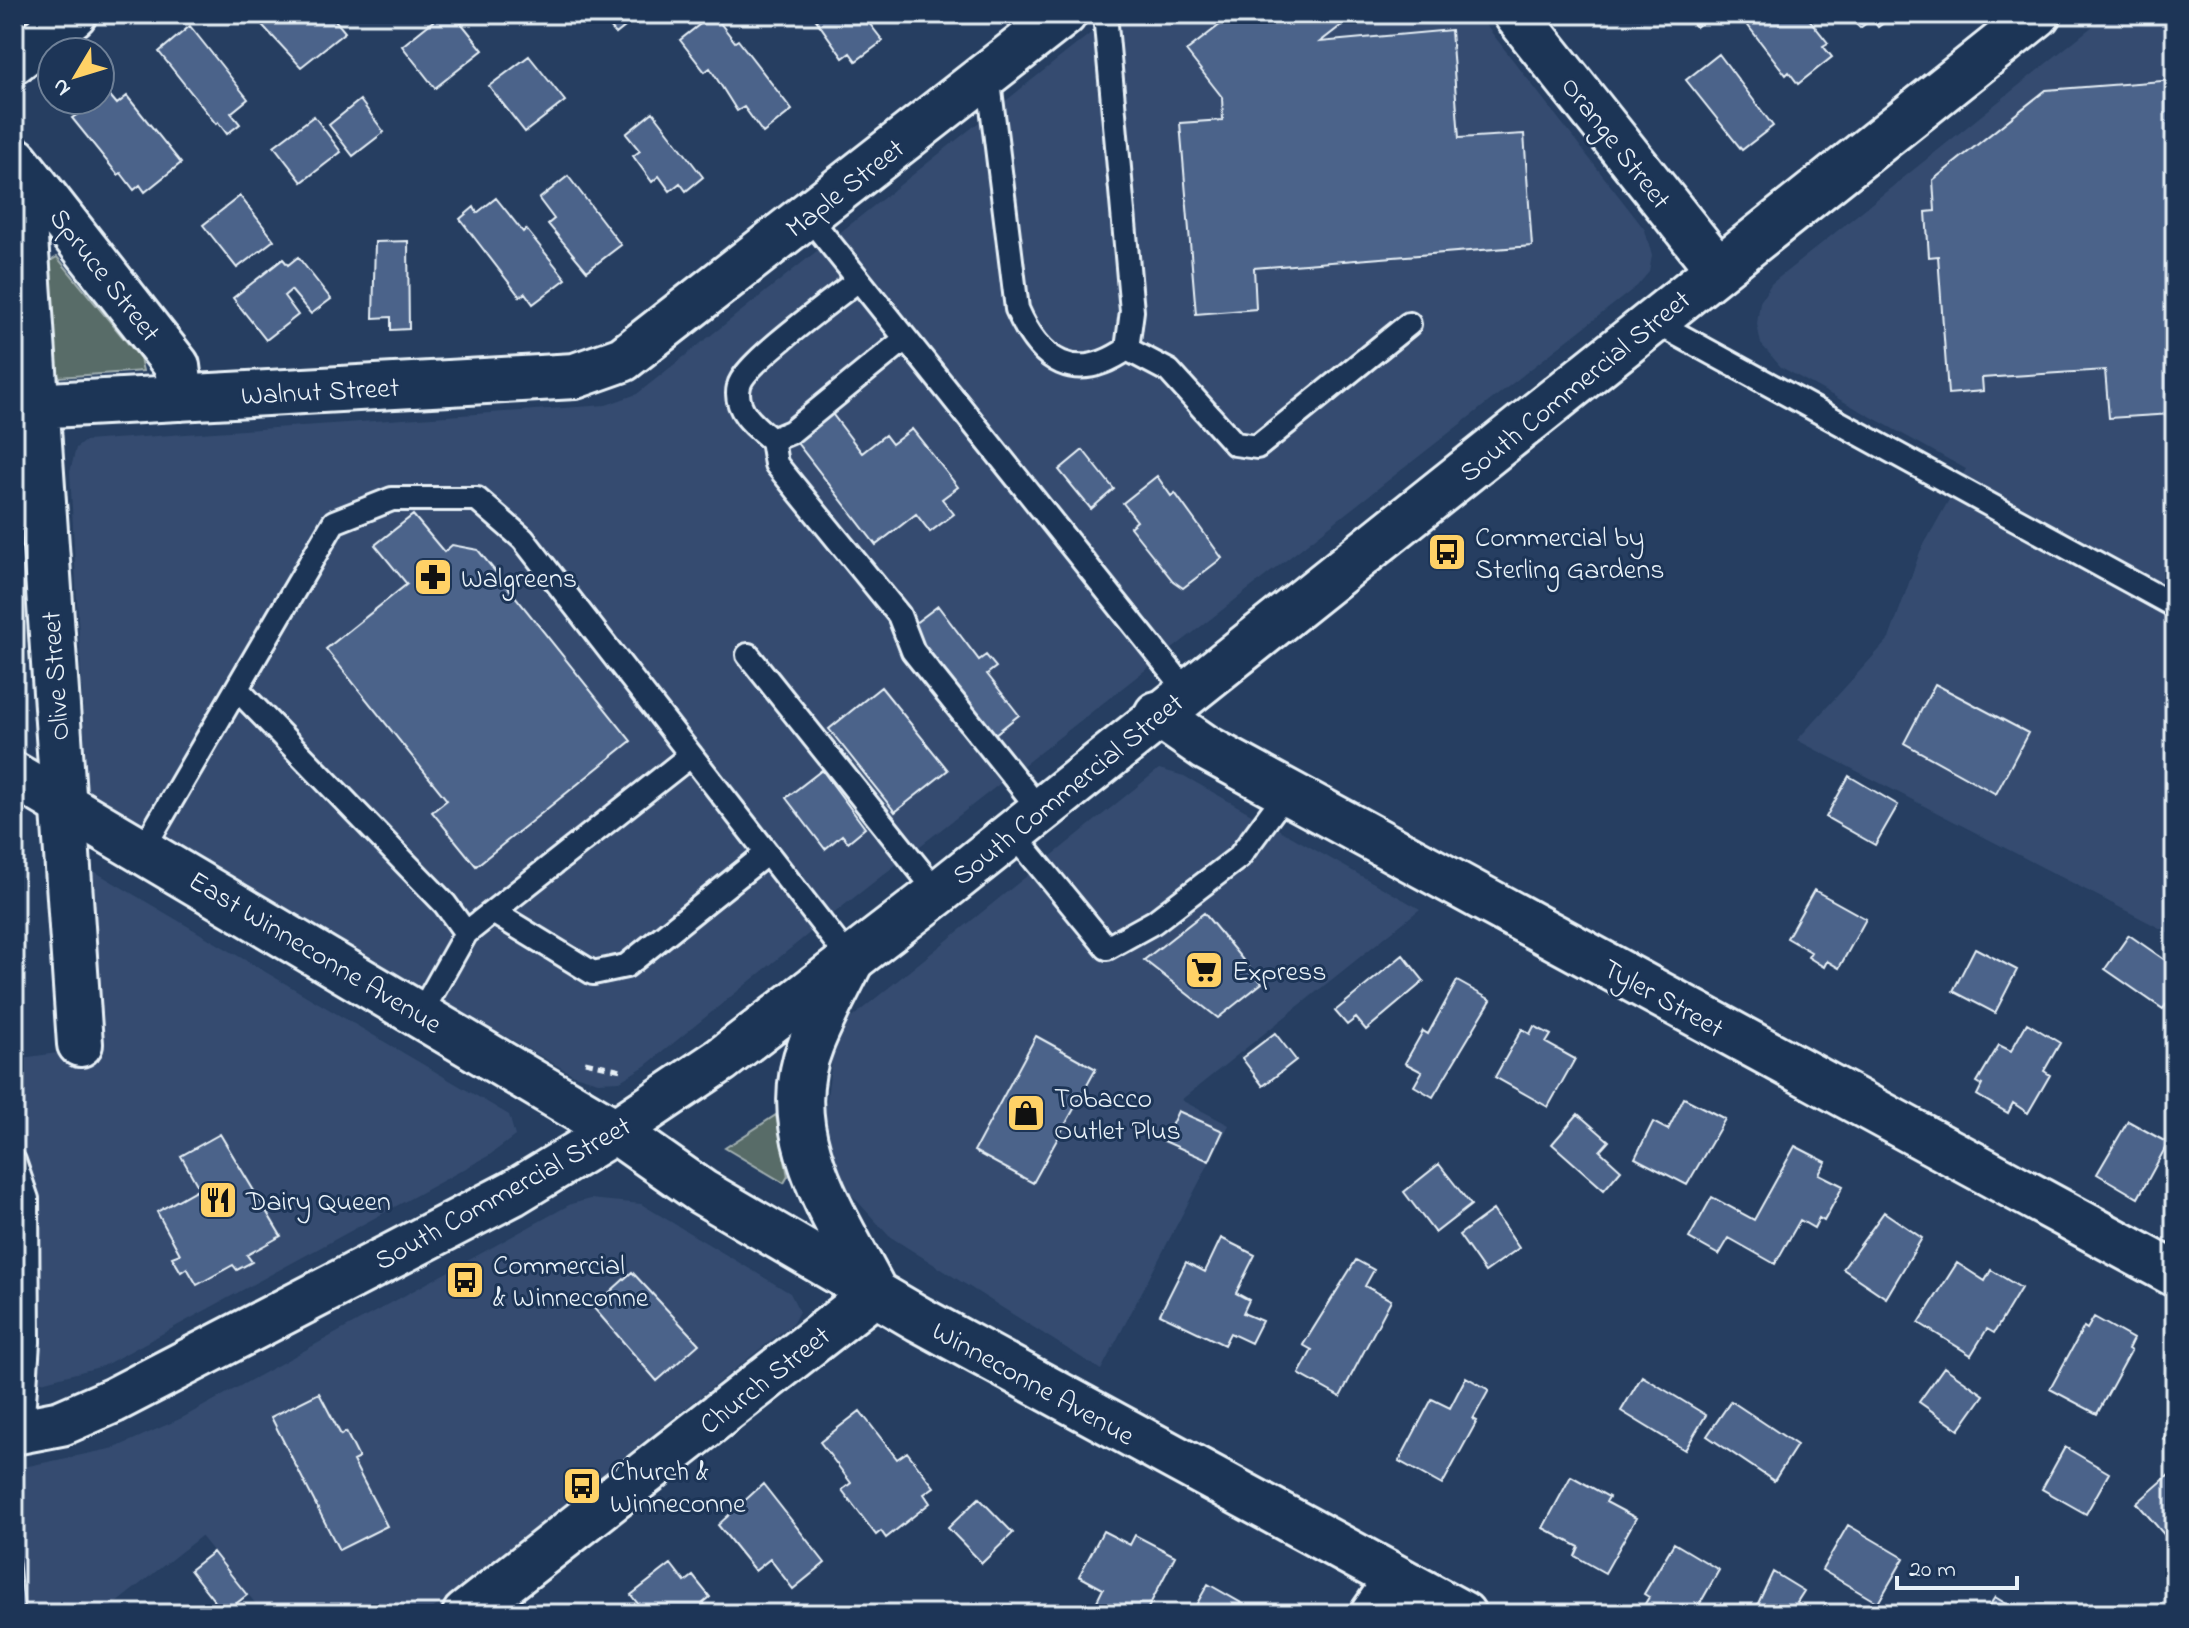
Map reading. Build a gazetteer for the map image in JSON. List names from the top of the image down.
{
  "streets": {
    "main road": [
      "Orange Street",
      "Maple Street",
      "Spruce Street",
      "South Commercial Street",
      "Walnut Street",
      "Olive Street",
      "East Winneconne Avenue",
      "Tyler Street",
      "Church Street",
      "Winneconne Avenue"
    ]
  },
  "crossings": [
    ["Orange Street", "South Commercial Street"],
    ["Maple Street", "Walnut Street"],
    ["Spruce Street", "Walnut Street"],
    ["Spruce Street", "Olive Street"],
    ["South Commercial Street", "East Winneconne Avenue"],
    ["South Commercial Street", "Tyler Street"],
    ["South Commercial Street", "Winneconne Avenue"],
    ["Walnut Street", "Olive Street"],
    ["Olive Street", "East Winneconne Avenue"],
    ["East Winneconne Avenue", "Winneconne Avenue"],
    ["Church Street", "Winneconne Avenue"]
  ],
  "places": {
    "bus stop": ["Commercial by Sterling Gardens", "Commercial & Winneconne", "Church & Winneconne"],
    "pharmacy": ["Walgreens"],
    "supermarket": ["Express"],
    "shop": ["Tobacco Outlet Plus"],
    "restaurant": ["Dairy Queen"]
  },
  "scale_bar": "20 m",
  "north": "bottom left"
}
